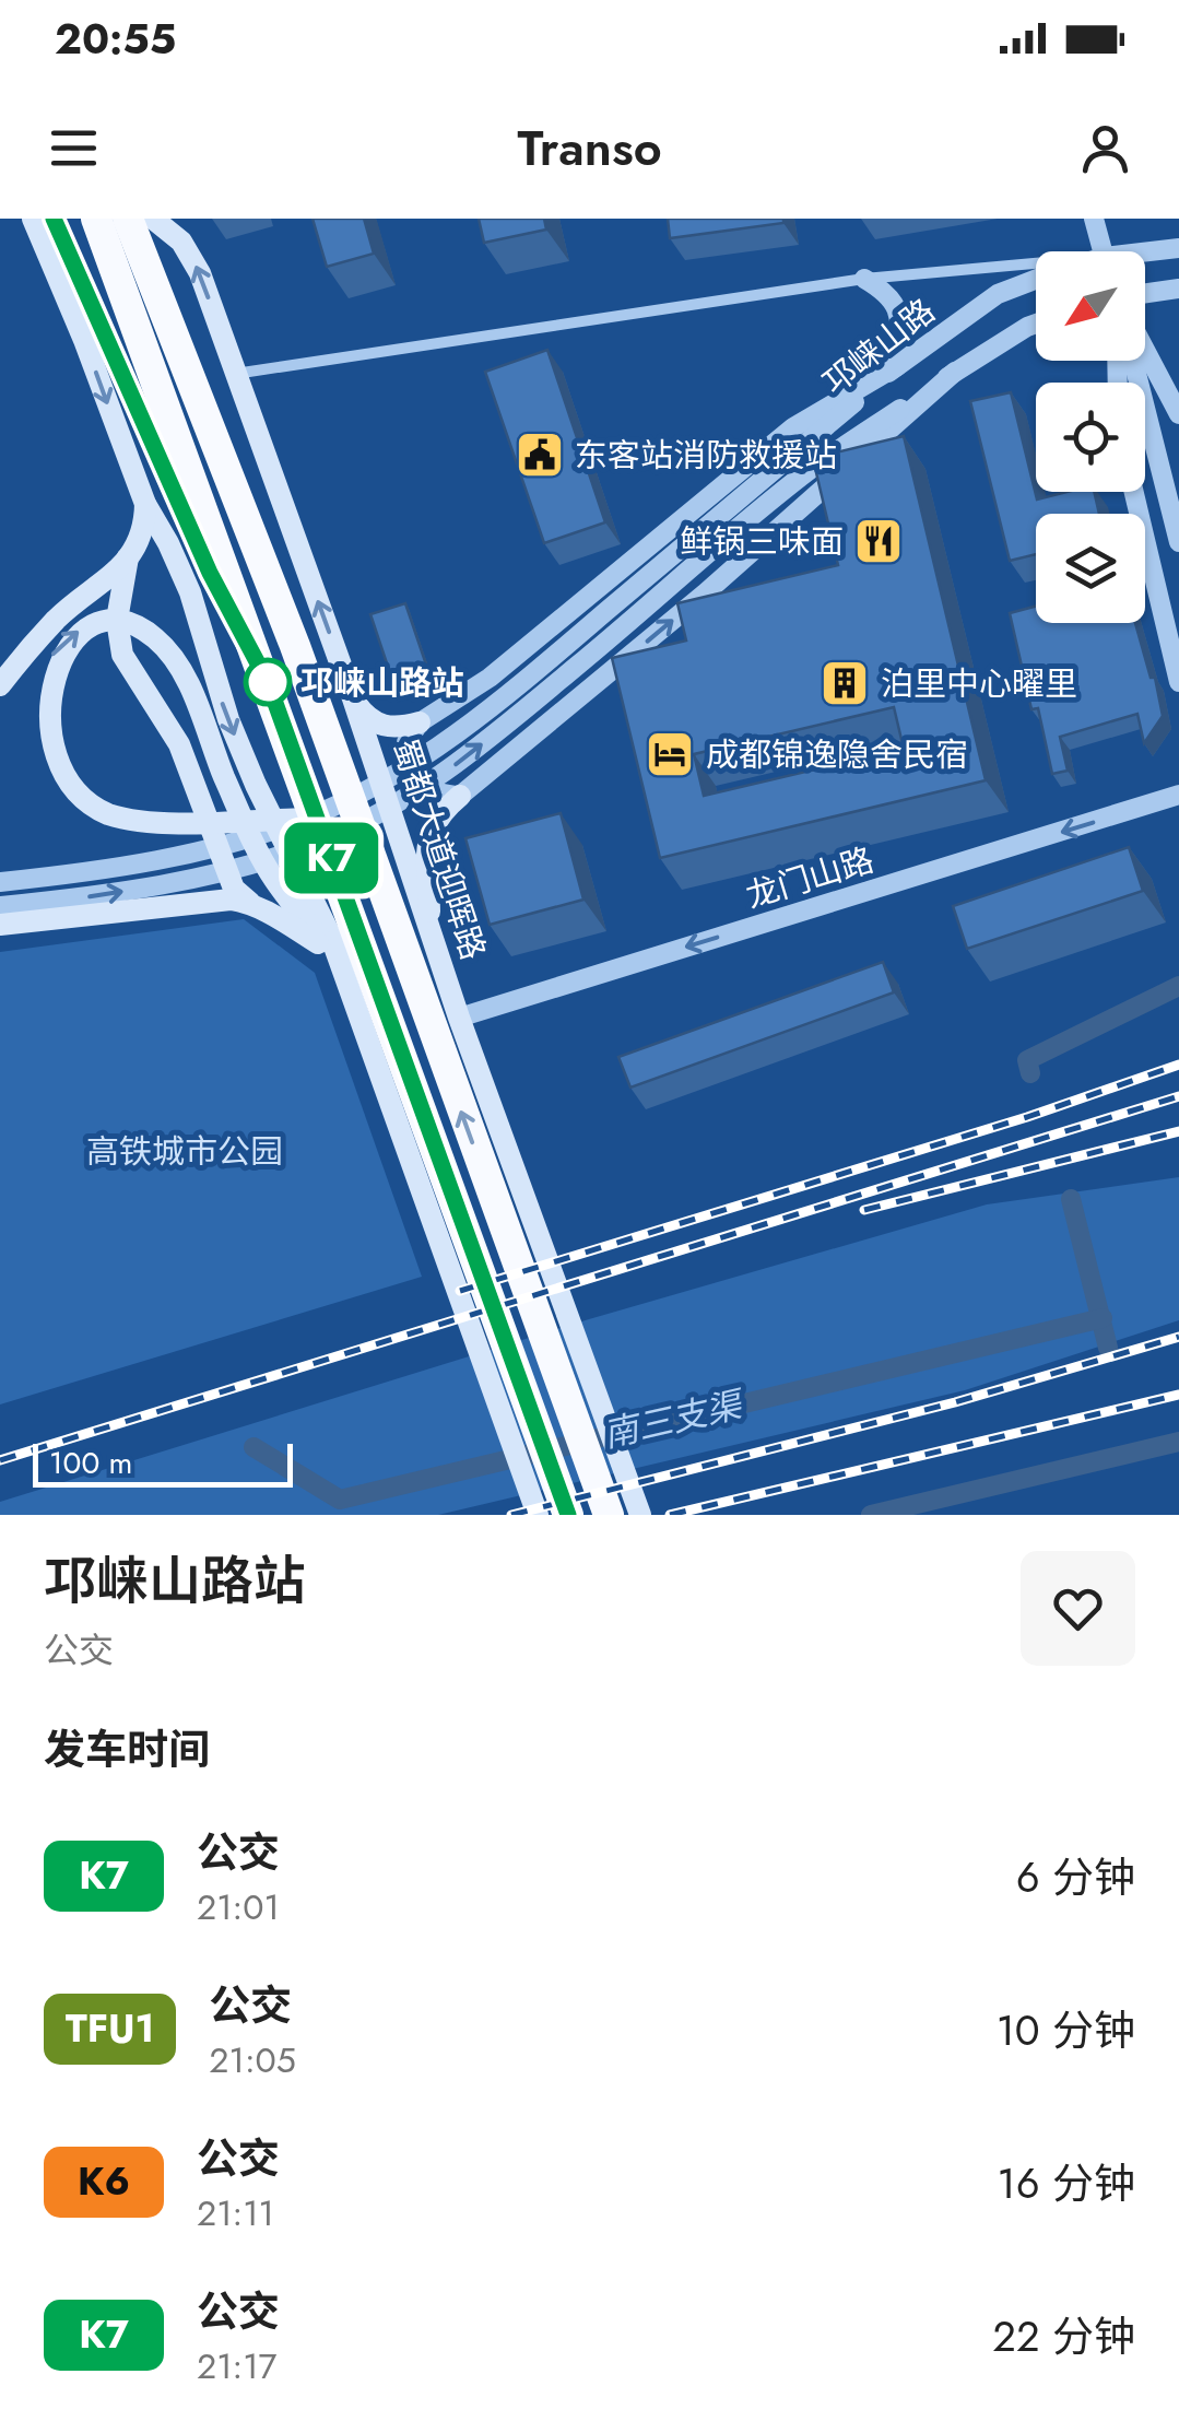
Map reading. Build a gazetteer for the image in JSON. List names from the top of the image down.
{
  "streets": {
    "highway": ["蜀都大道迎晖路"],
    "street": ["邛崃山路", "龙门山路"]
  },
  "crossings": [
    ["蜀都大道迎晖路", "龙门山路"]
  ],
  "one_way": ["龙门山路"],
  "water": ["南三支渠"],
  "parks": ["高铁城市公园"],
  "places": {
    "public building": ["东客站消防救援站"],
    "restaurant": ["鲜锅三味面"],
    "other": ["邛崃山路站"],
    "building": ["泊里中心曜里"],
    "hotel": ["成都锦逸隐舍民宿"]
  },
  "lines": ["bus line K7"],
  "scale_bar": "100 m",
  "north": "bottom left",
  "page": {
    "status": "20:55",
    "header": "Transo",
    "on_map": "K7",
    "scale": "100 m",
    "heading": [
      ["邛崃山路站", "公交"],
      "发车时间"
    ],
    "list": [
      {
        "mark": "K7",
        "name": "公交",
        "note": "21:01",
        "value": "6 分钟"
      },
      {
        "mark": "TFU1",
        "name": "公交",
        "note": "21:05",
        "value": "10 分钟"
      },
      {
        "mark": "K6",
        "name": "公交",
        "note": "21:11",
        "value": "16 分钟"
      },
      {
        "mark": "K7",
        "name": "公交",
        "note": "21:17",
        "value": "22 分钟"
      }
    ]
  }
}
